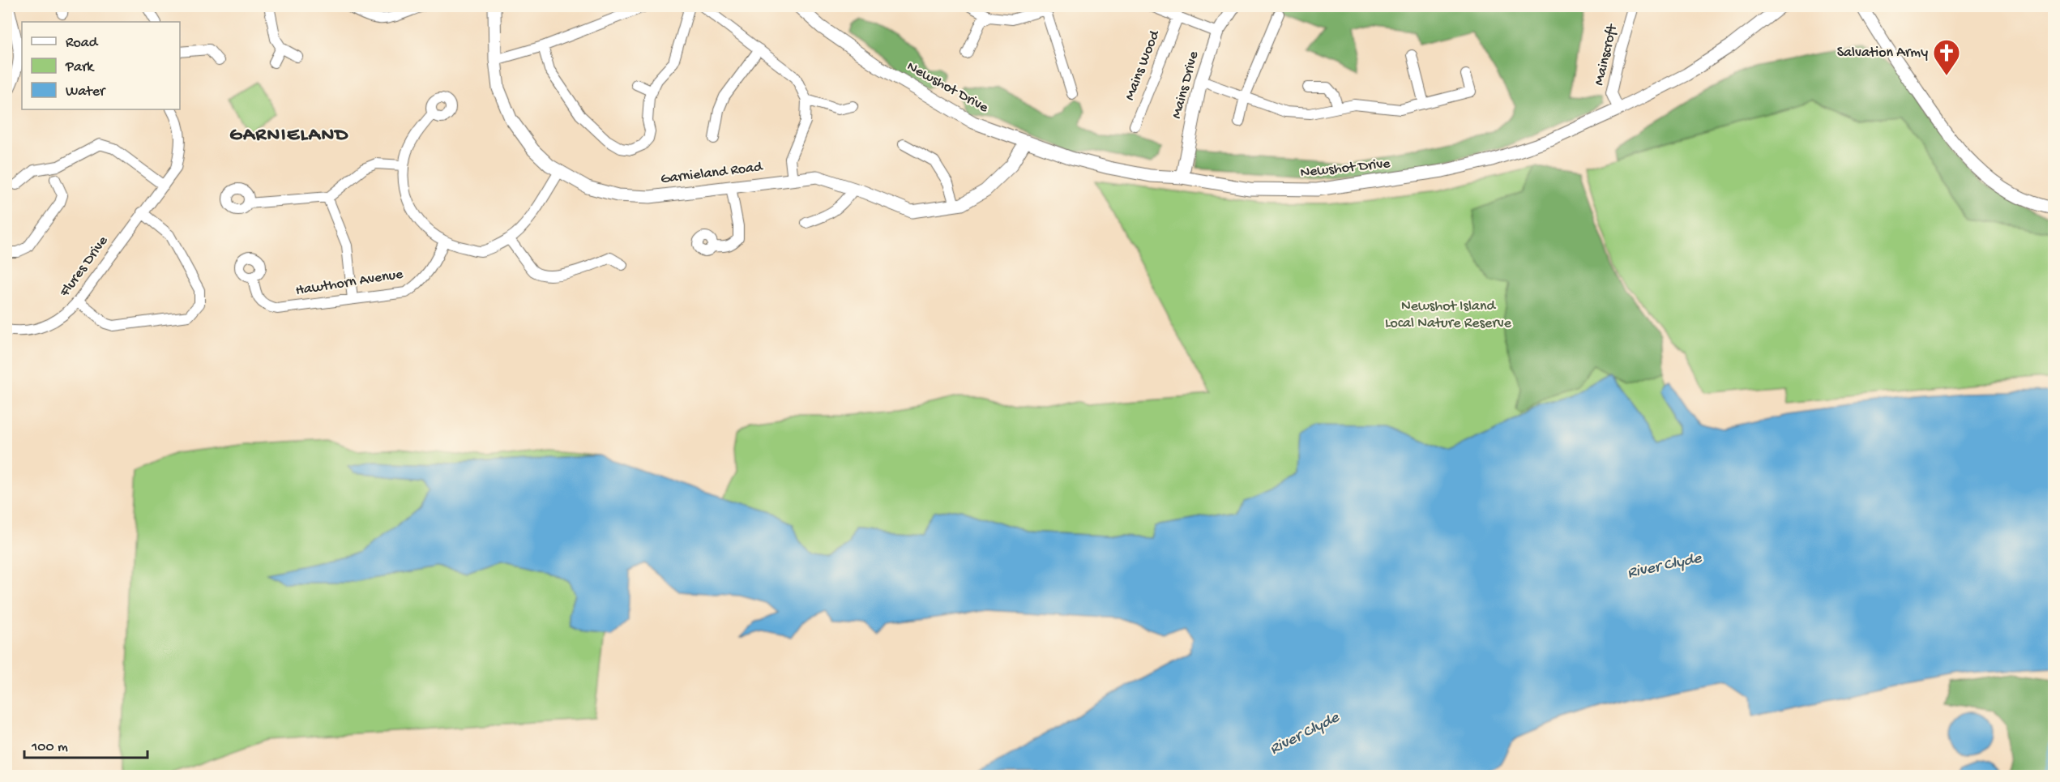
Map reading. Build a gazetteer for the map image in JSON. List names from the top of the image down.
{
  "streets": {
    "street": [
      "Mainscroft",
      "Mains Wood",
      "Mains Drive",
      "Newshot Drive",
      "Garnieland Road",
      "Flures Drive",
      "Hawthorn Avenue"
    ]
  },
  "crossings": [
    ["Mainscroft", "Newshot Drive"],
    ["Mains Drive", "Newshot Drive"],
    ["Newshot Drive", "Garnieland Road"]
  ],
  "districts": ["GARNIELAND"],
  "water": ["River Clyde"],
  "parks": ["Newshot Island Local Nature Reserve"],
  "places": {
    "church": ["Salvation Army"]
  },
  "legend": ["Road", "Park", "Water"],
  "scale_bar": "100 m"
}
